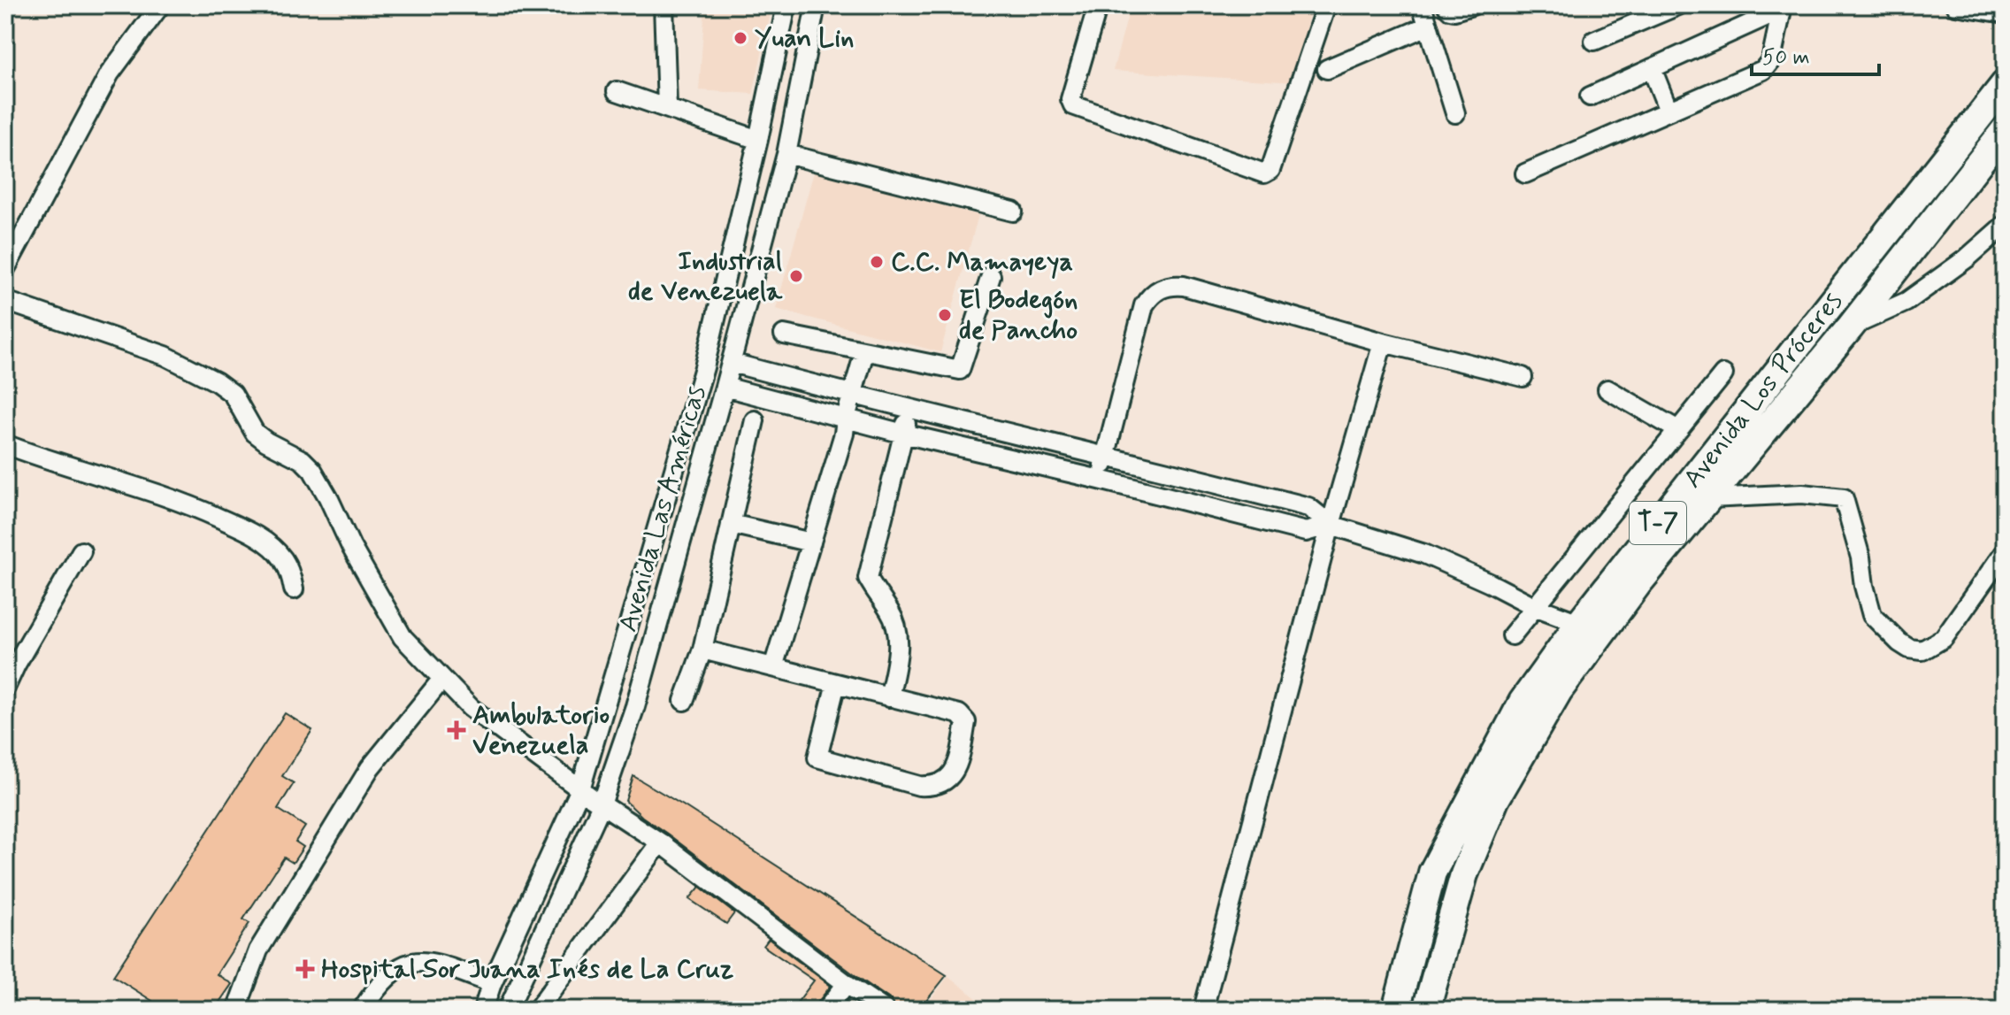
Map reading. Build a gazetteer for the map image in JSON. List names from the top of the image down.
{
  "streets": {
    "highway": ["Avenida Los Próceres", "T-7"],
    "street": ["Avenida Las Américas"]
  },
  "places": {
    "other": [
      "Yuan Lin",
      "C.C. Mamayeya",
      "Industrial de Venezuela",
      "El Bodegón de Pancho"
    ],
    "health": ["Ambulatorio Venezuela", "Hospital Sor Juana Inés de La Cruz"]
  },
  "scale_bar": "50 m"
}
